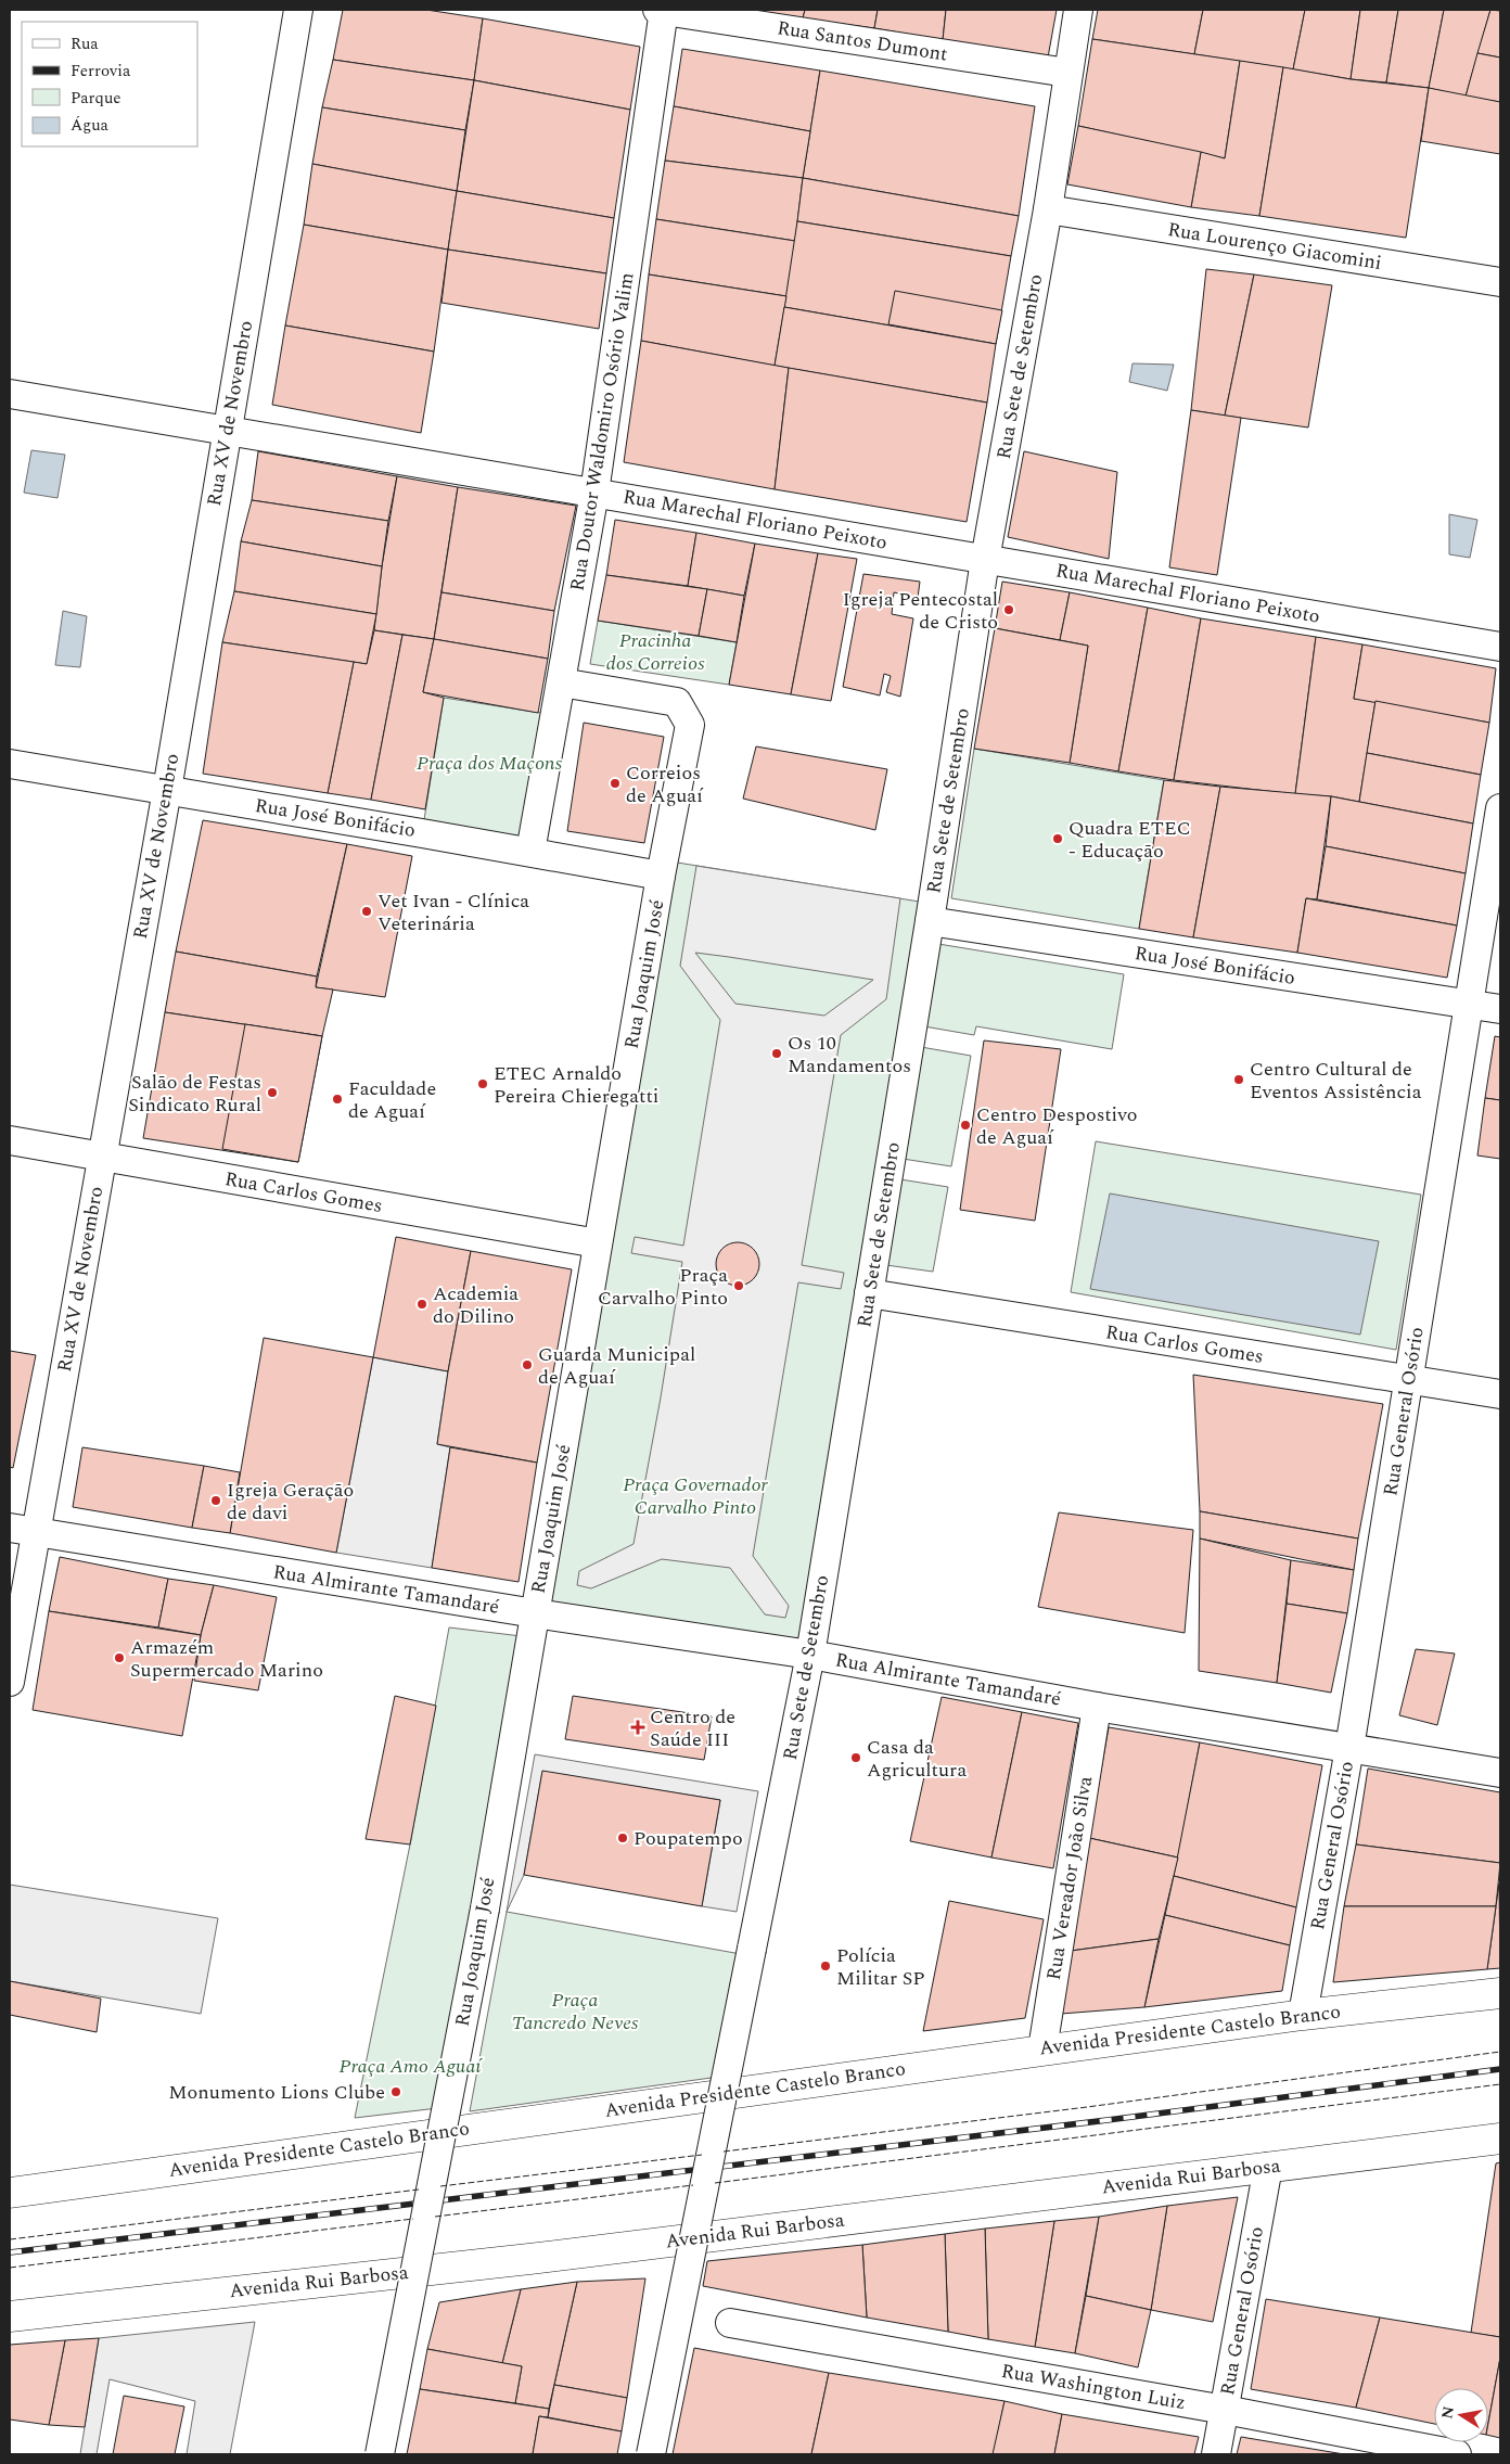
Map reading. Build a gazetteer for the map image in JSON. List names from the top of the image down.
{
  "streets": {
    "main road": ["Avenida Presidente Castelo Branco", "Avenida Rui Barbosa"],
    "street": [
      "Rua Santos Dumont",
      "Rua Lourenço Giacomini",
      "Rua Sete de Setembro",
      "Rua XV de Novembro",
      "Rua Doutor Waldomiro Osório Valim",
      "Rua Marechal Floriano Peixoto",
      "Rua José Bonifácio",
      "Rua Joaquim José",
      "Rua Carlos Gomes",
      "Rua General Osório",
      "Rua Almirante Tamandaré",
      "Rua Vereador João Silva",
      "Rua Washington Luiz"
    ]
  },
  "crossings": [
    ["Rua Santos Dumont", "Rua Sete de Setembro"],
    ["Rua Santos Dumont", "Rua Doutor Waldomiro Osório Valim"],
    ["Rua Lourenço Giacomini", "Rua Sete de Setembro"],
    ["Rua Sete de Setembro", "Rua Marechal Floriano Peixoto"],
    ["Rua Sete de Setembro", "Rua José Bonifácio"],
    ["Rua Sete de Setembro", "Rua Carlos Gomes"],
    ["Rua Sete de Setembro", "Rua Almirante Tamandaré"],
    ["Rua XV de Novembro", "Rua Marechal Floriano Peixoto"],
    ["Rua XV de Novembro", "Rua José Bonifácio"],
    ["Rua XV de Novembro", "Rua Carlos Gomes"],
    ["Rua XV de Novembro", "Rua Almirante Tamandaré"],
    ["Rua Doutor Waldomiro Osório Valim", "Rua Marechal Floriano Peixoto"],
    ["Rua Doutor Waldomiro Osório Valim", "Rua José Bonifácio"],
    ["Rua Doutor Waldomiro Osório Valim", "Rua Joaquim José"],
    ["Rua José Bonifácio", "Rua Joaquim José"],
    ["Rua José Bonifácio", "Rua General Osório"],
    ["Rua Joaquim José", "Rua Carlos Gomes"],
    ["Rua Joaquim José", "Rua Almirante Tamandaré"],
    ["Rua Carlos Gomes", "Rua General Osório"],
    ["Rua General Osório", "Rua Almirante Tamandaré"],
    ["Rua General Osório", "Avenida Presidente Castelo Branco"],
    ["Rua General Osório", "Avenida Rui Barbosa"],
    ["Rua General Osório", "Rua Washington Luiz"],
    ["Rua Almirante Tamandaré", "Rua Vereador João Silva"],
    ["Rua Vereador João Silva", "Avenida Presidente Castelo Branco"]
  ],
  "parks": [
    "Pracinha dos Correios",
    "Praça dos Maçons",
    "Praça Governador Carvalho Pinto",
    "Praça Tancredo Neves",
    "Praça Amo Aguaí"
  ],
  "places": {
    "other": [
      "Igreja Pentecostal de Cristo",
      "Correios de Aguaí",
      "Quadra ETEC - Educação",
      "Vet Ivan - Clínica Veterinária",
      "Os 10 Mandamentos",
      "Centro Cultural de Eventos Assistência",
      "ETEC Arnaldo Pereira Chieregatti",
      "Salão de Festas Sindicato Rural",
      "Faculdade de Aguaí",
      "Centro Despostivo de Aguaí",
      "Praça Carvalho Pinto",
      "Academia do Dilino",
      "Guarda Municipal de Aguaí",
      "Igreja Geração de davi",
      "Armazém Supermercado Marino",
      "Casa da Agricultura",
      "Poupatempo",
      "Polícia Militar SP",
      "Monumento Lions Clube"
    ],
    "health": ["Centro de Saúde III"]
  },
  "legend": [
    "Rua",
    "Ferrovia",
    "Parque",
    "Água"
  ],
  "north": "left"
}
